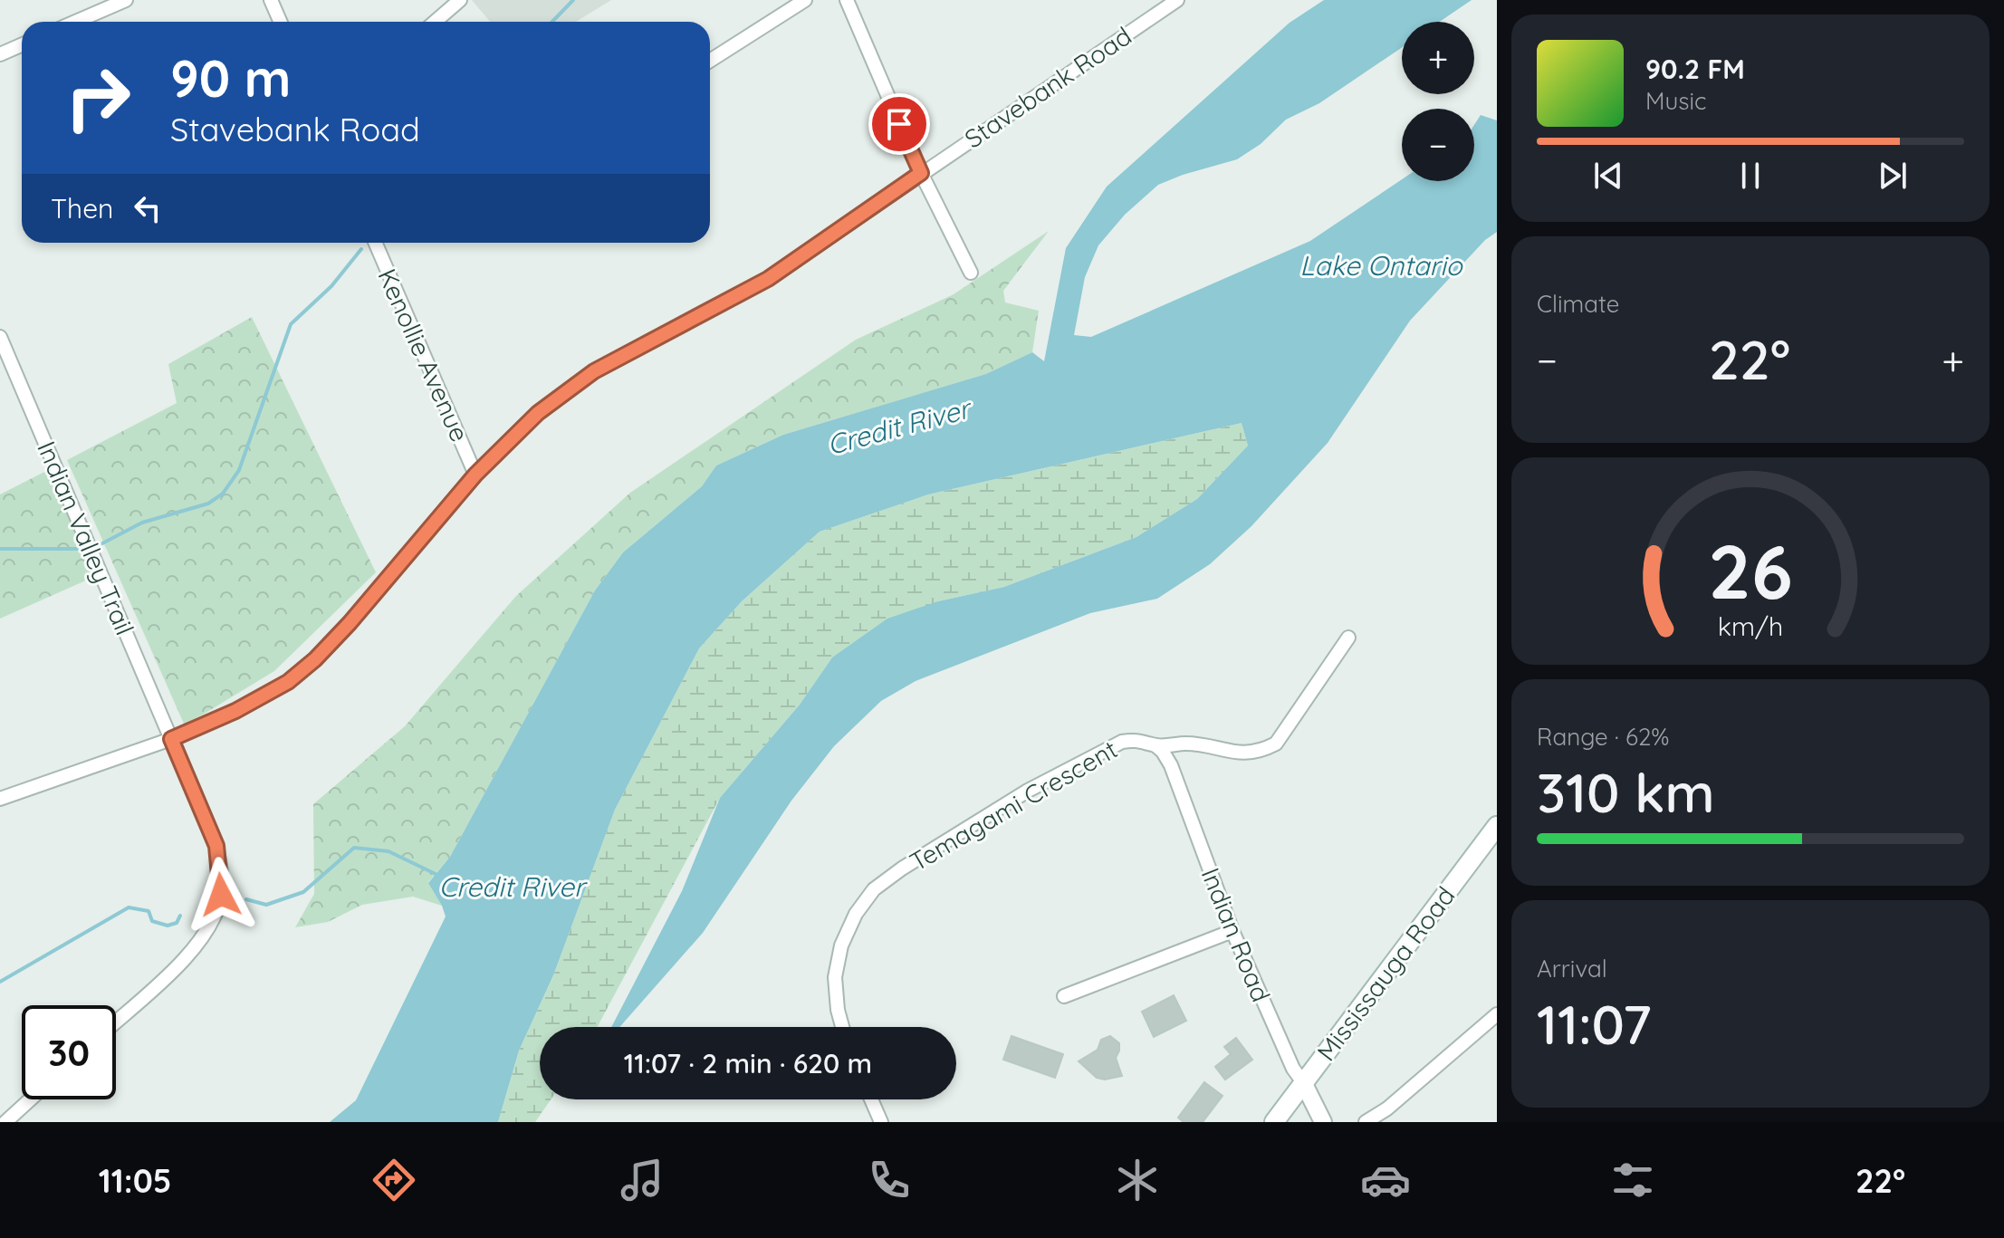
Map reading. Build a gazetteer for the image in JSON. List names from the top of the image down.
{
  "streets": {
    "main road": ["Mississauga Road"],
    "street": [
      "Stavebank Road",
      "Kenollie Avenue",
      "Indian Valley Trail",
      "Temagami Crescent",
      "Indian Road"
    ]
  },
  "crossings": [
    ["Stavebank Road", "Kenollie Avenue"],
    ["Stavebank Road", "Indian Valley Trail"],
    ["Temagami Crescent", "Indian Road"],
    ["Indian Road", "Mississauga Road"]
  ],
  "water": ["Lake Ontario", "Credit River"],
  "page": {
    "map_buttons": ["+", "−"],
    "turn": ["90 m", "Stavebank Road"],
    "song": ["90.2 FM", "Music"],
    "then": "Then",
    "tile": [
      "Climate",
      ["Range · 62%", "310 km"],
      ["Arrival", "11:07"]
    ],
    "heat": ["−", "22°", "+"],
    "limit": "30",
    "trip": "11:07 · 2 min · 620 m",
    "tabs": ["11:05", "22°"],
    "gauge": ["26", "km/h"]
  }
}
